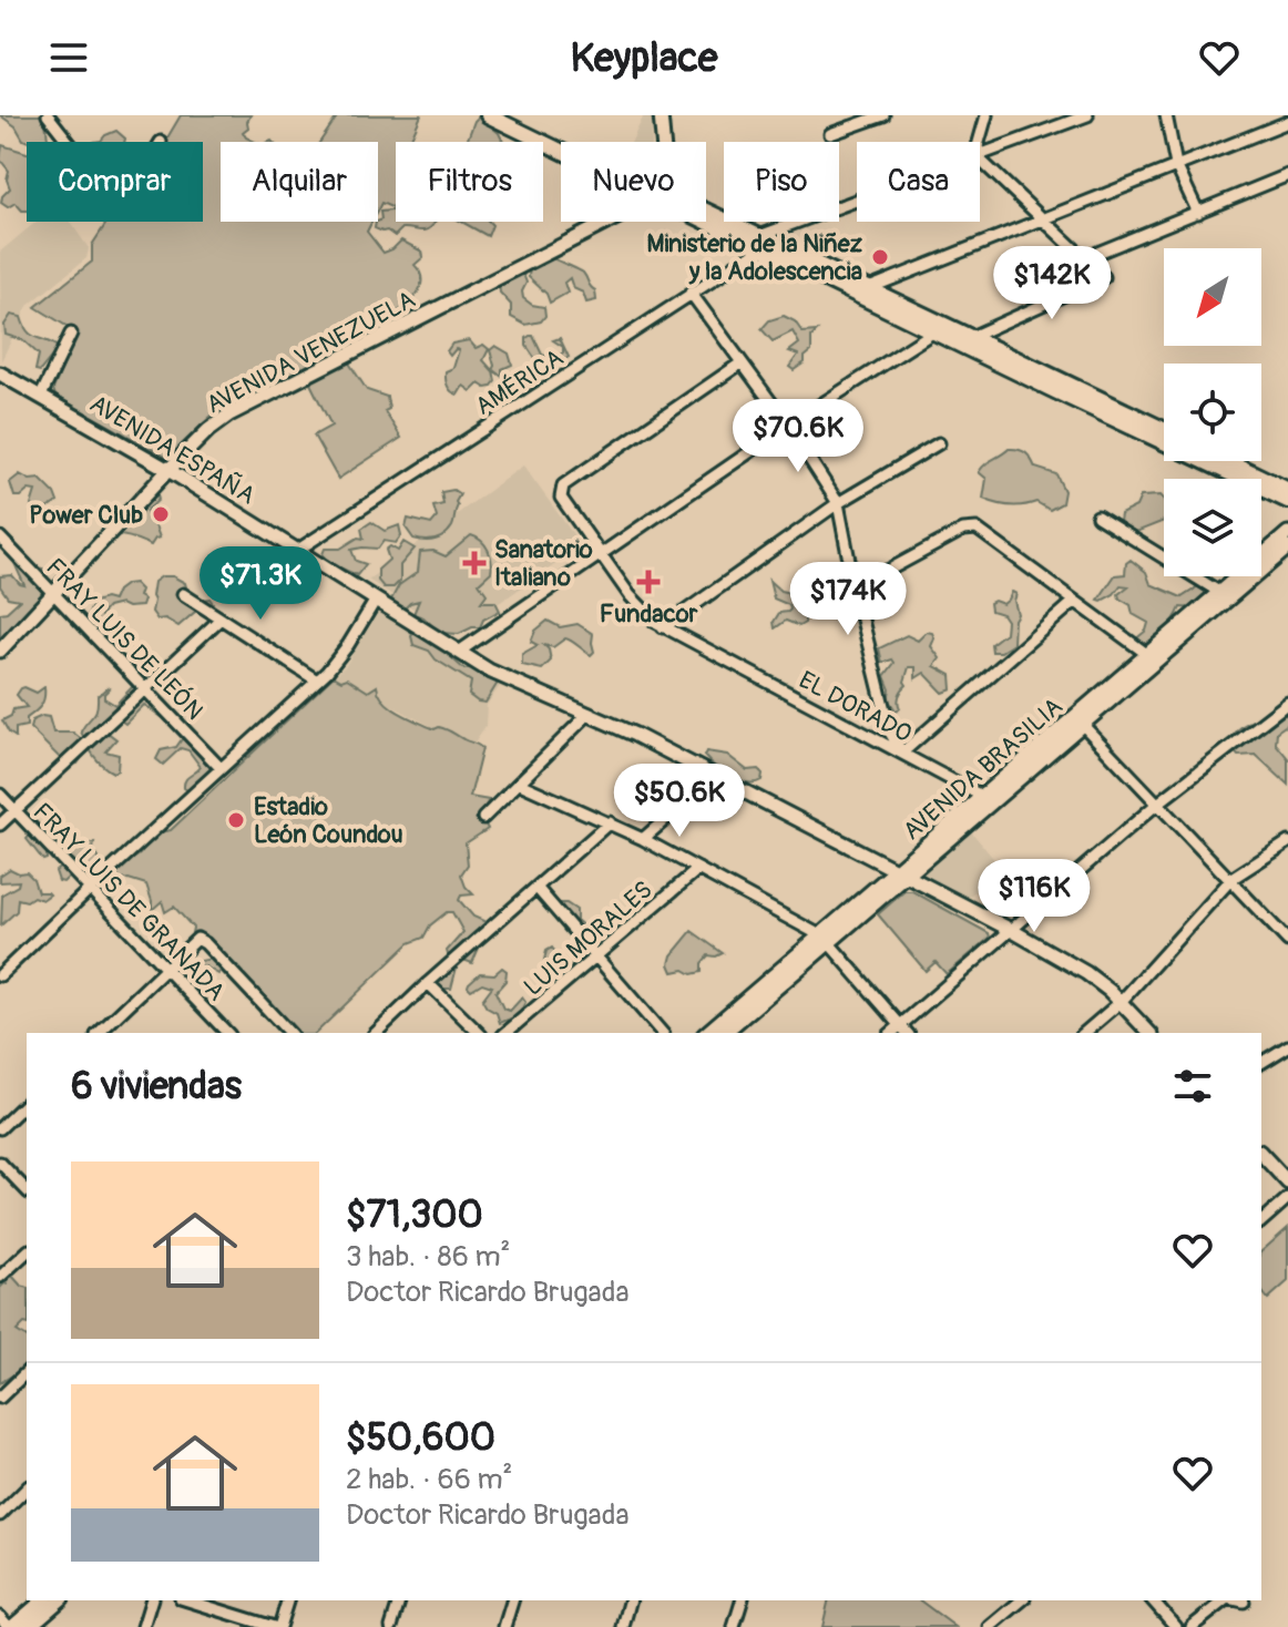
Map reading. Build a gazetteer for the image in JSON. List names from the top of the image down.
{
  "streets": {
    "main road": ["AVENIDA VENEZUELA", "AVENIDA ESPAÑA", "AVENIDA BRASILIA"],
    "street": [
      "AMÉRICA",
      "FRAY LUIS DE LEÓN",
      "EL DORADO",
      "FRAY LUIS DE GRANADA",
      "LUIS MORALES"
    ]
  },
  "crossings": [
    ["AVENIDA VENEZUELA", "AVENIDA ESPAÑA"],
    ["AVENIDA VENEZUELA", "FRAY LUIS DE LEÓN"],
    ["AMÉRICA", "AVENIDA ESPAÑA"],
    ["AVENIDA ESPAÑA", "AVENIDA BRASILIA"],
    ["AVENIDA ESPAÑA", "LUIS MORALES"],
    ["EL DORADO", "AVENIDA BRASILIA"]
  ],
  "places": {
    "other": ["Ministerio de la Niñez y la Adolescencia", "Power Club", "Estadio León Coundou"],
    "health": ["Sanatorio Italiano", "Fundacor"]
  },
  "north": "bottom left",
  "page": {
    "header": "Keyplace",
    "chip": [
      "Comprar",
      "Alquilar",
      "Filtros",
      "Nuevo",
      "Piso",
      "Casa"
    ],
    "price": [
      "$142K",
      "$70.6K",
      "$71.3K",
      "$174K",
      "$50.6K",
      "$116K"
    ],
    "heading": "6 viviendas",
    "list": [
      {
        "name": "$71,300",
        "note": "3 hab. · 86 m² · Doctor Ricardo Brugada"
      },
      {
        "name": "$50,600",
        "note": "2 hab. · 66 m² · Doctor Ricardo Brugada"
      }
    ]
  }
}
